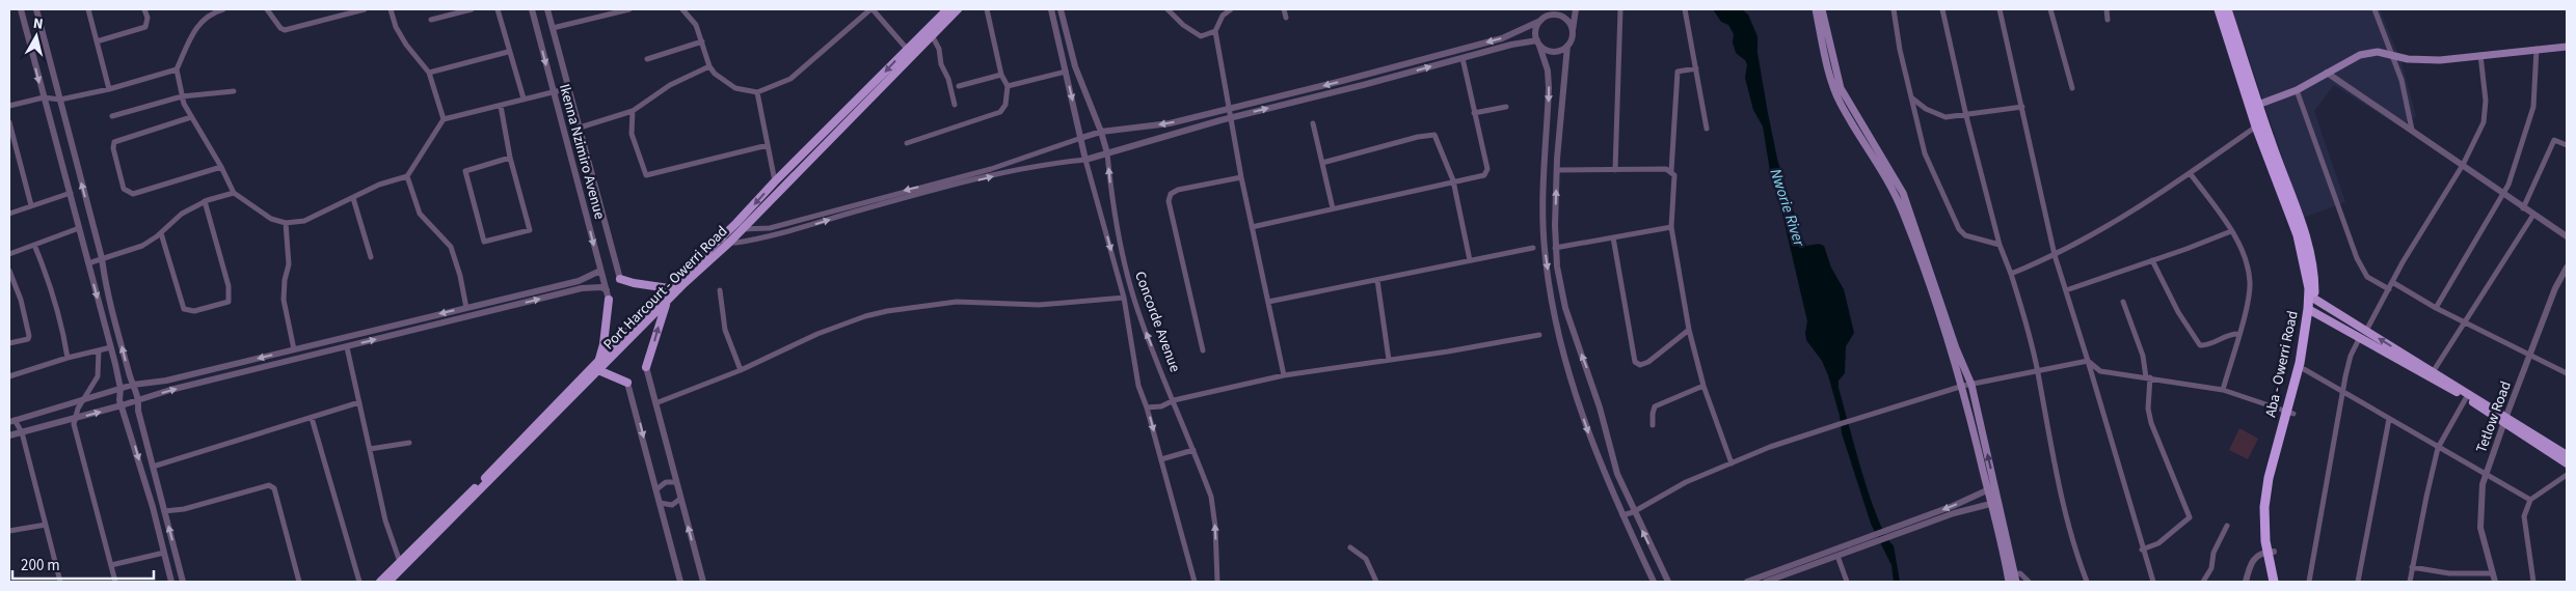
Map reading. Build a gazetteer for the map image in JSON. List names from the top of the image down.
{
  "streets": {
    "highway": ["Aba - Owerri Road"],
    "main road": ["Port Harcourt - Owerri Road"],
    "street": ["Ikenna Nzimiro Avenue", "Concorde Avenue", "Tetlow Road"]
  },
  "water": ["Nworie River"],
  "scale_bar": "200 m",
  "north": "top"
}
